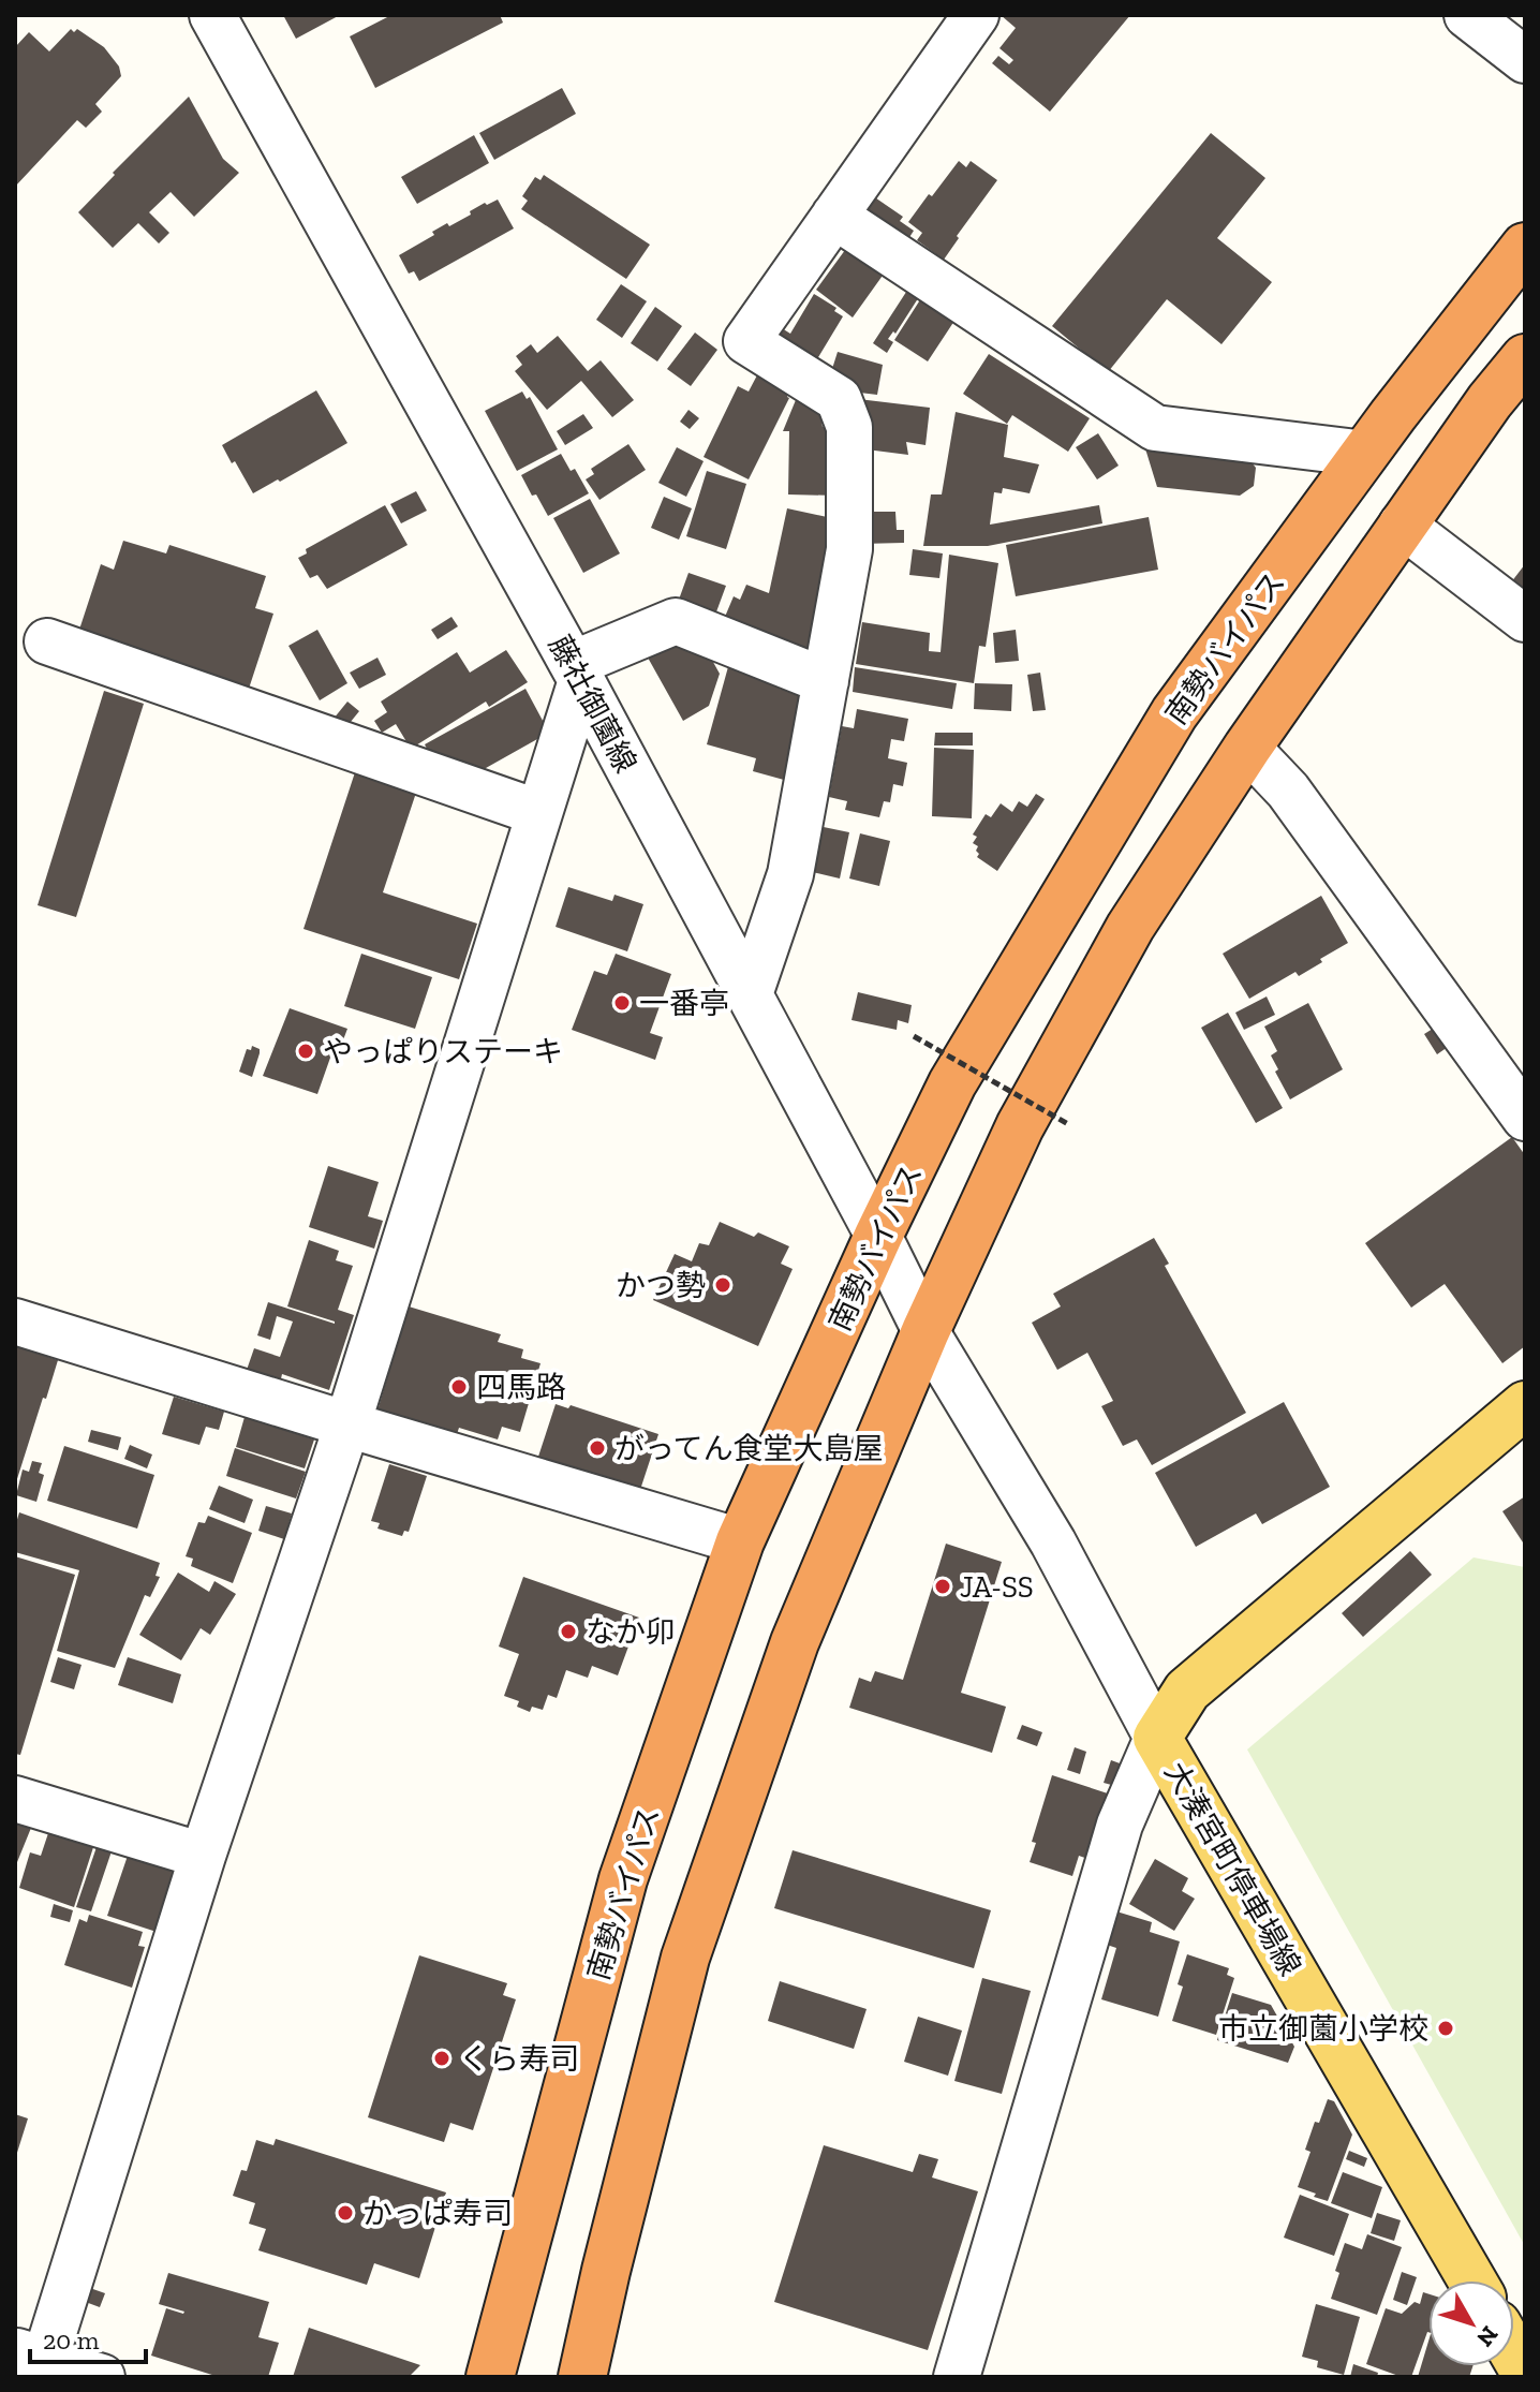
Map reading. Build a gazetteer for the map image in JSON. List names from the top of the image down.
{
  "streets": {
    "highway": ["南勢バイパス"],
    "main road": ["大湊宮町停車場線"],
    "street": ["藤社御薗線"]
  },
  "crossings": [
    ["南勢バイパス", "藤社御薗線"],
    ["藤社御薗線", "大湊宮町停車場線"]
  ],
  "places": [
    "一番亭",
    "やっぱりステーキ",
    "かつ勢",
    "四馬路",
    "がってん食堂大島屋",
    "JA-SS",
    "なか卯",
    "市立御薗小学校",
    "くら寿司",
    "かっぱ寿司"
  ],
  "scale_bar": "20 m",
  "north": "bottom right"
}
